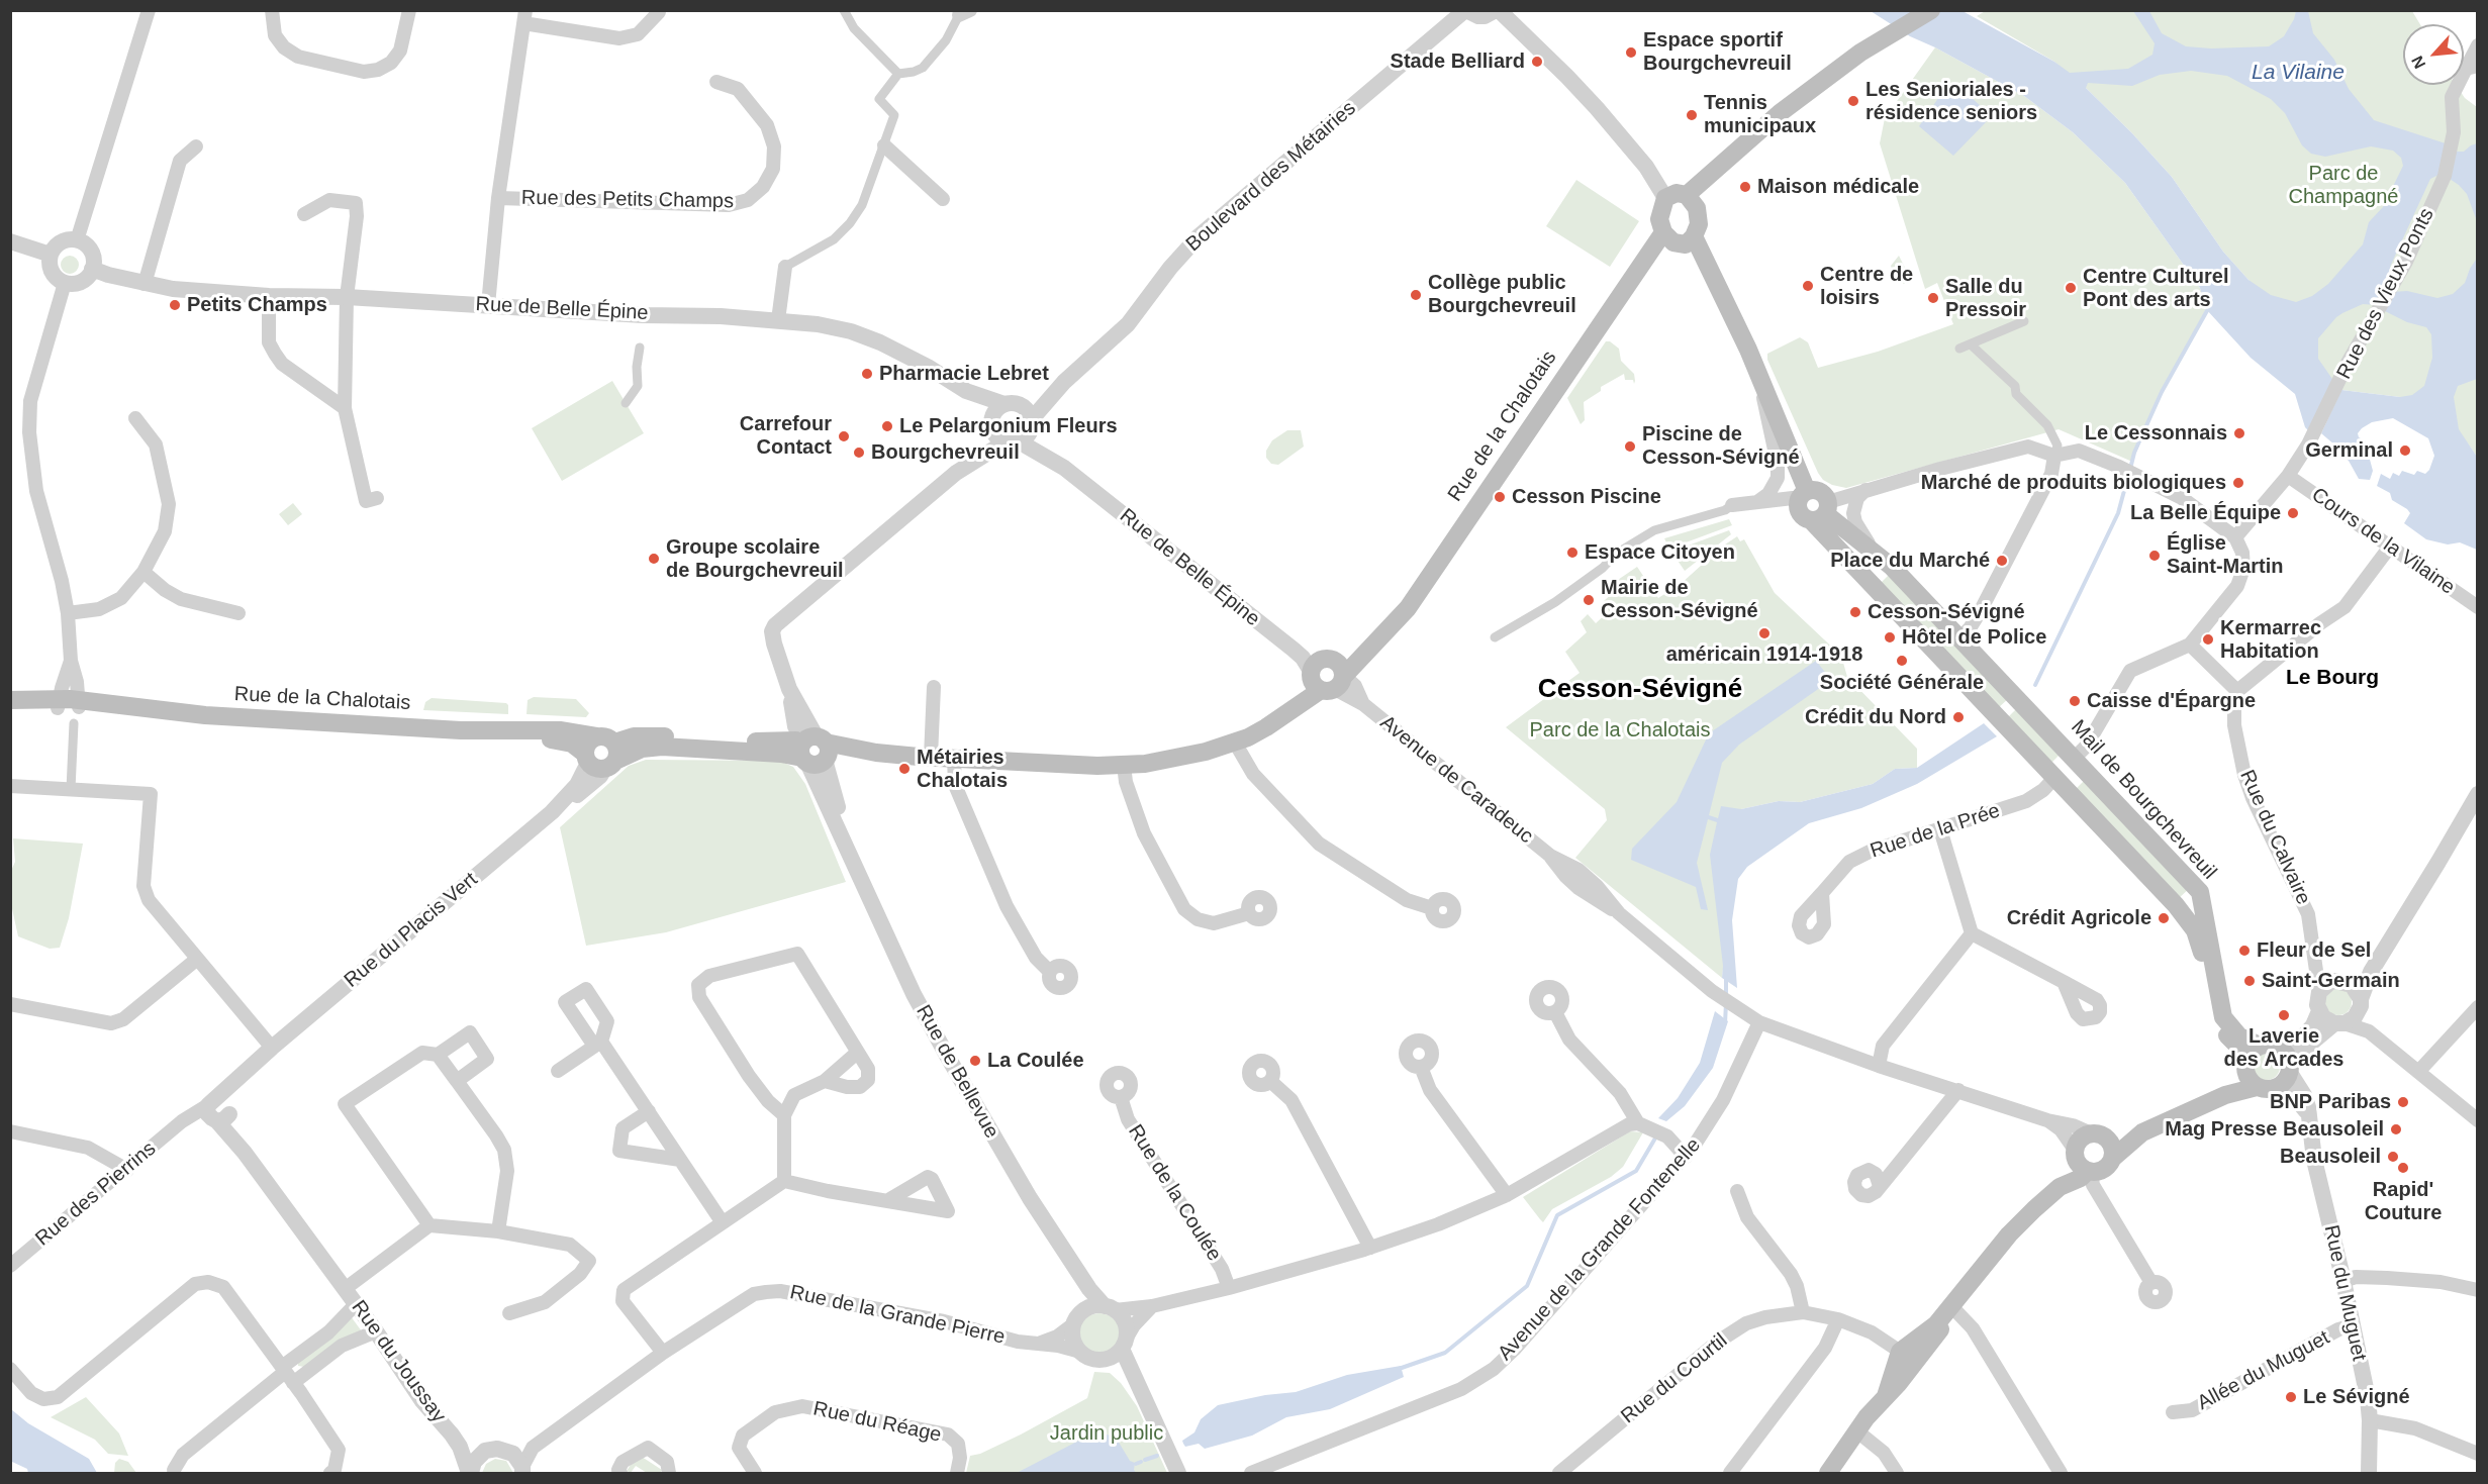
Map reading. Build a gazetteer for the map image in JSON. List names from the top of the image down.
{
  "streets": {
    "main road": ["Rue de la Chalotais", "Mail de Bourgchevreuil"],
    "street": [
      "Boulevard des Métairies",
      "Rue des Petits Champs",
      "Rue des Vieux Ponts",
      "Rue de Belle Épine",
      "Cours de la Vilaine",
      "Avenue de Caradeuc",
      "Rue de la Prée",
      "Rue du Calvaire",
      "Rue du Placis Vert",
      "Rue de Bellevue",
      "Rue de la Coulée",
      "Rue des Pierrins",
      "Avenue de la Grande Fontenelle",
      "Rue du Muguet",
      "Rue de la Grande Pierre",
      "Rue du Joussay",
      "Allée du Muguet",
      "Rue du Courtil",
      "Rue du Réage"
    ]
  },
  "crossings": [
    ["Boulevard des Métairies", "Rue de Belle Épine"],
    ["Rue des Petits Champs", "Rue de Belle Épine"],
    ["Rue des Vieux Ponts", "Cours de la Vilaine"],
    ["Rue de Belle Épine", "Rue de la Chalotais"],
    ["Rue de Belle Épine", "Avenue de Caradeuc"],
    ["Rue de la Chalotais", "Avenue de Caradeuc"],
    ["Rue de la Chalotais", "Rue du Placis Vert"],
    ["Avenue de Caradeuc", "Avenue de la Grande Fontenelle"],
    ["Mail de Bourgchevreuil", "Rue du Muguet"],
    ["Rue du Placis Vert", "Rue des Pierrins"],
    ["Rue du Placis Vert", "Rue du Joussay"],
    ["Rue de Bellevue", "Rue de la Coulée"],
    ["Rue de Bellevue", "Rue de la Grande Pierre"],
    ["Rue de la Coulée", "Rue de la Grande Pierre"],
    ["Rue des Pierrins", "Rue du Joussay"],
    ["Rue du Muguet", "Allée du Muguet"],
    ["Rue de la Grande Pierre", "Rue du Joussay"]
  ],
  "districts": ["Le Bourg", "Cesson-Sévigné"],
  "water": ["La Vilaine"],
  "parks": ["Parc de Champagné", "Parc de la Chalotais", "Jardin public"],
  "places": [
    "Espace sportif Bourgchevreuil",
    "Stade Belliard",
    "Les Senioriales - résidence seniors",
    "Tennis municipaux",
    "Maison médicale",
    "Centre de loisirs",
    "Centre Culturel Pont des arts",
    "Collège public Bourgchevreuil",
    "Salle du Pressoir",
    "Petits Champs",
    "Pharmacie Lebret",
    "Le Pelargonium Fleurs",
    "Le Cessonnais",
    "Carrefour Contact",
    "Piscine de Cesson-Sévigné",
    "Germinal",
    "Bourgchevreuil",
    "Marché de produits biologiques",
    "Cesson Piscine",
    "La Belle Équipe",
    "Espace Citoyen",
    "Église Saint-Martin",
    "Groupe scolaire de Bourgchevreuil",
    "Place du Marché",
    "Mairie de Cesson-Sévigné",
    "Cesson-Sévigné",
    "américain 1914-1918",
    "Hôtel de Police",
    "Kermarrec Habitation",
    "Société Générale",
    "Caisse d'Épargne",
    "Crédit du Nord",
    "Métairies Chalotais",
    "Crédit Agricole",
    "Fleur de Sel",
    "Saint-Germain",
    "Laverie des Arcades",
    "La Coulée",
    "BNP Paribas",
    "Mag Presse Beausoleil",
    "Beausoleil",
    "Rapid' Couture",
    "Le Sévigné"
  ],
  "north": "bottom left"
}
